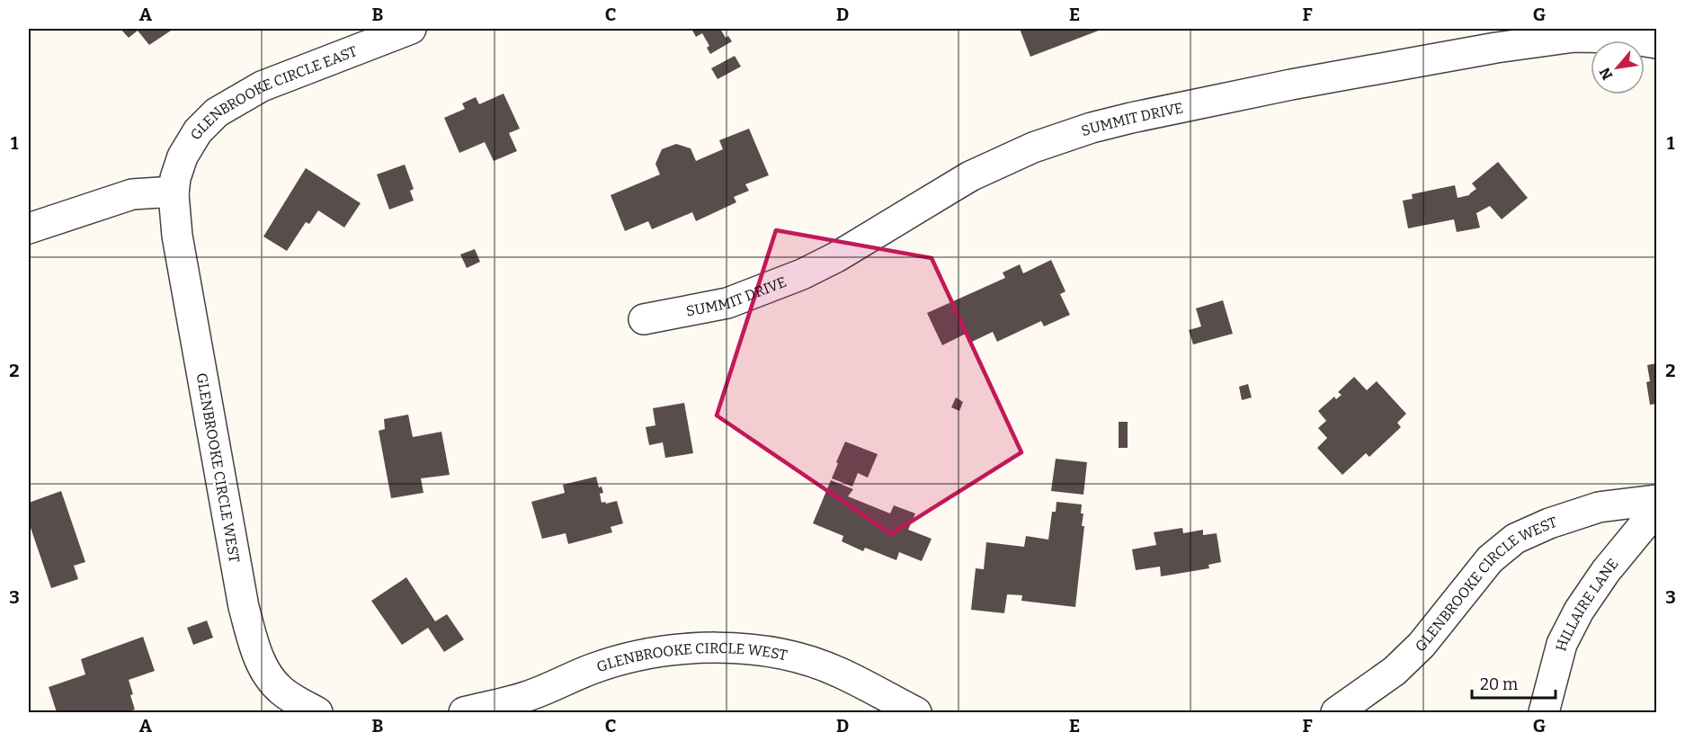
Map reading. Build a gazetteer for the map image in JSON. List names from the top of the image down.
{
  "streets": {
    "street": [
      "GLENBROOKE CIRCLE EAST",
      "SUMMIT DRIVE",
      "GLENBROOKE CIRCLE WEST",
      "HILLAIRE LANE"
    ]
  },
  "crossings": [
    ["GLENBROOKE CIRCLE EAST", "GLENBROOKE CIRCLE WEST"]
  ],
  "scale_bar": "20 m",
  "north": "bottom left",
  "grid": {
    "columns": [
      "A",
      "B",
      "C",
      "D",
      "E",
      "F",
      "G"
    ],
    "rows": ["1", "2", "3"]
  }
}
